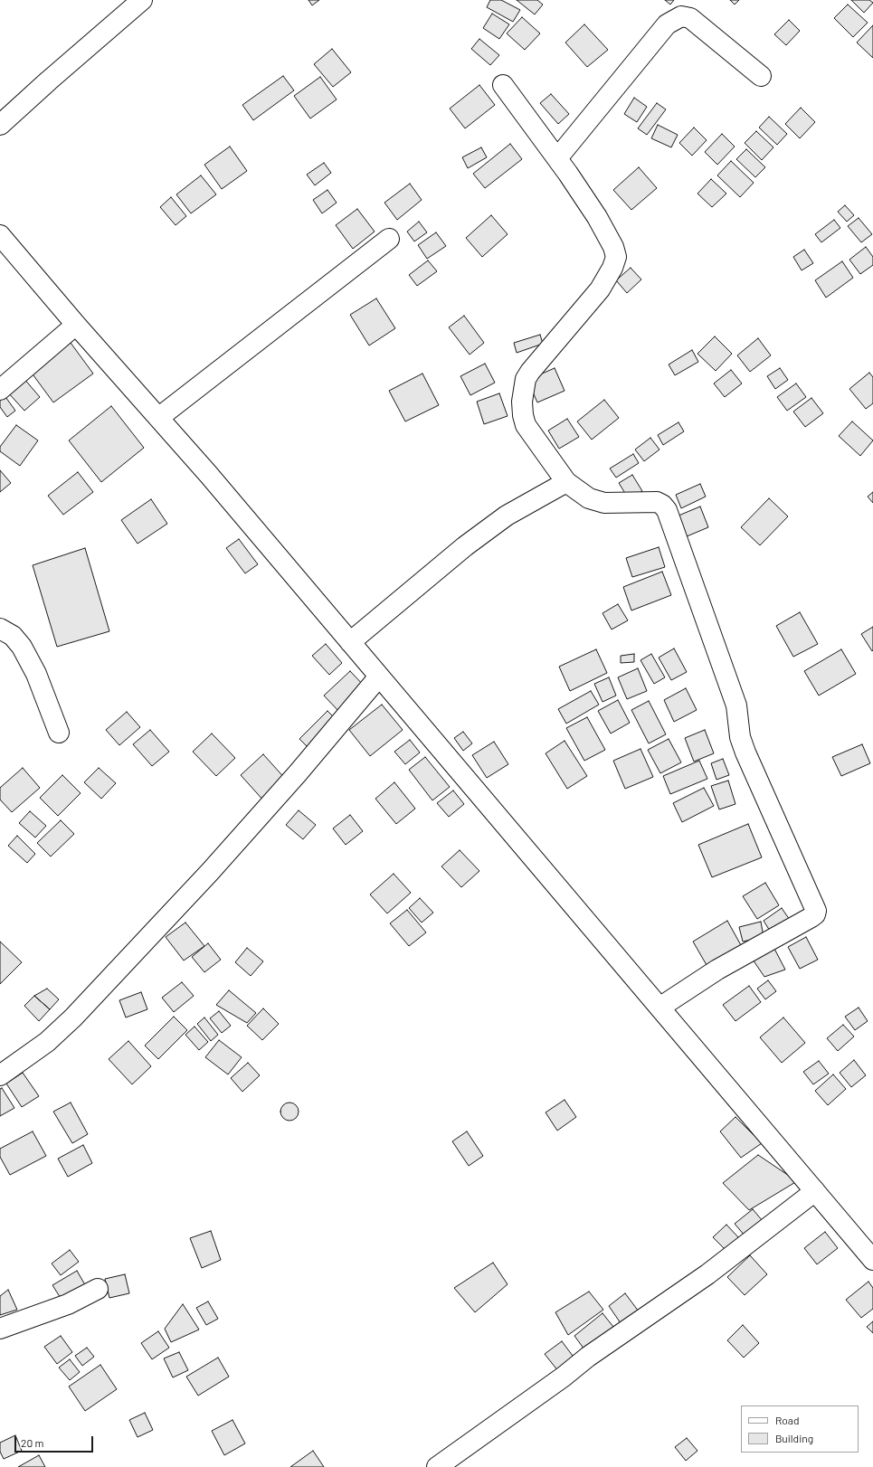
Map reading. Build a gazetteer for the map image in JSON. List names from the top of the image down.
{
  "legend": ["Road", "Building"],
  "scale_bar": "20 m"
}
